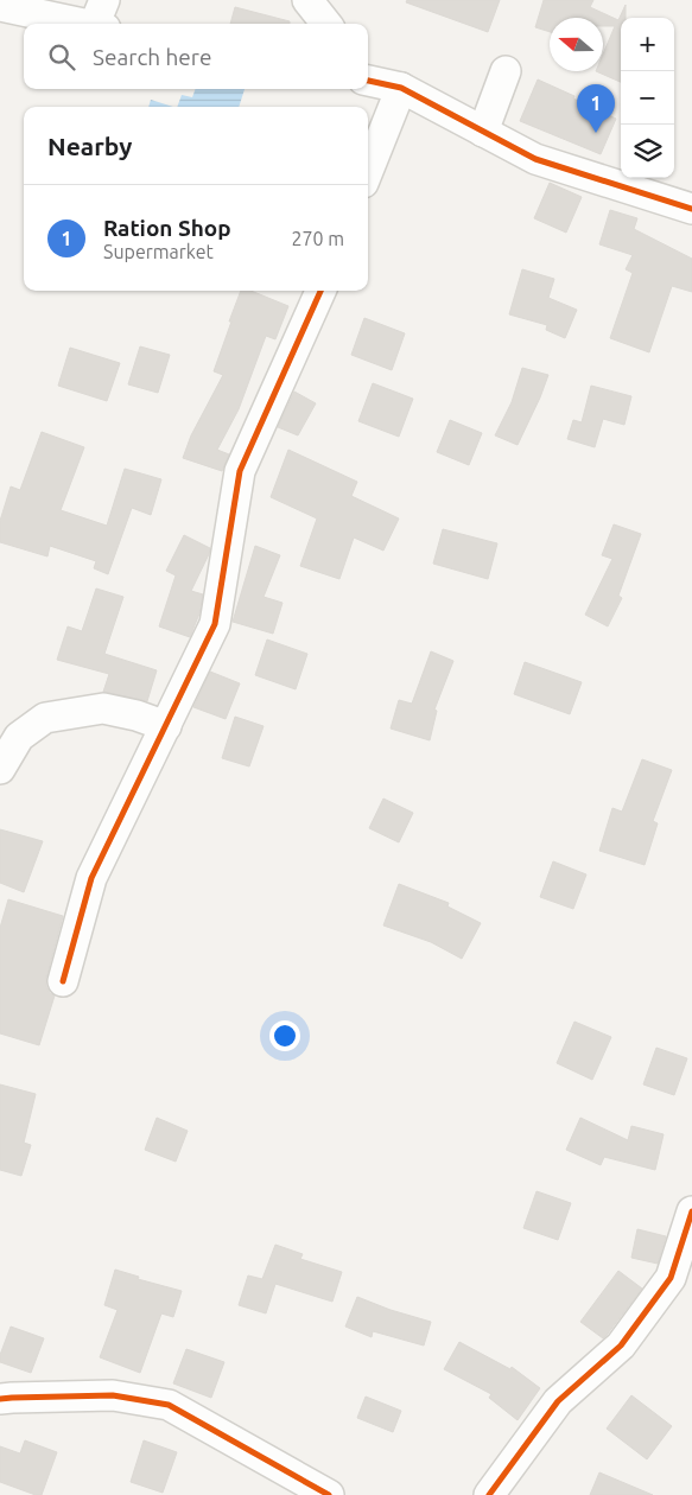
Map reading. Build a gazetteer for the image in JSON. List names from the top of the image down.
{
  "north": "left",
  "page": {
    "map_buttons": ["+", "−"],
    "search": "Search here",
    "pins": "1",
    "heading": "Nearby",
    "list": [
      {
        "mark": "1",
        "name": "Ration Shop",
        "note": "Supermarket",
        "value": "270 m"
      }
    ]
  }
}
